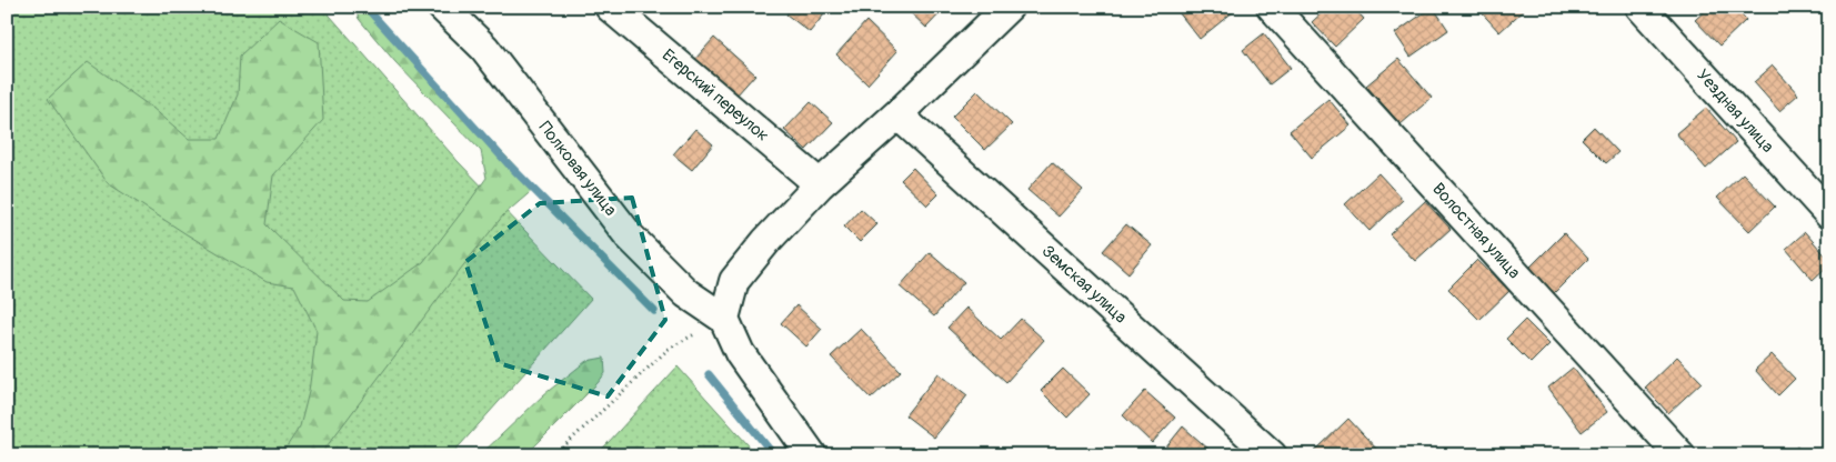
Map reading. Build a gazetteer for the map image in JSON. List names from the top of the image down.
{
  "streets": {
    "street": [
      "Егерский переулок",
      "Уездная улица",
      "Полковая улица",
      "Волостная улица",
      "Земская улица"
    ]
  }
}
